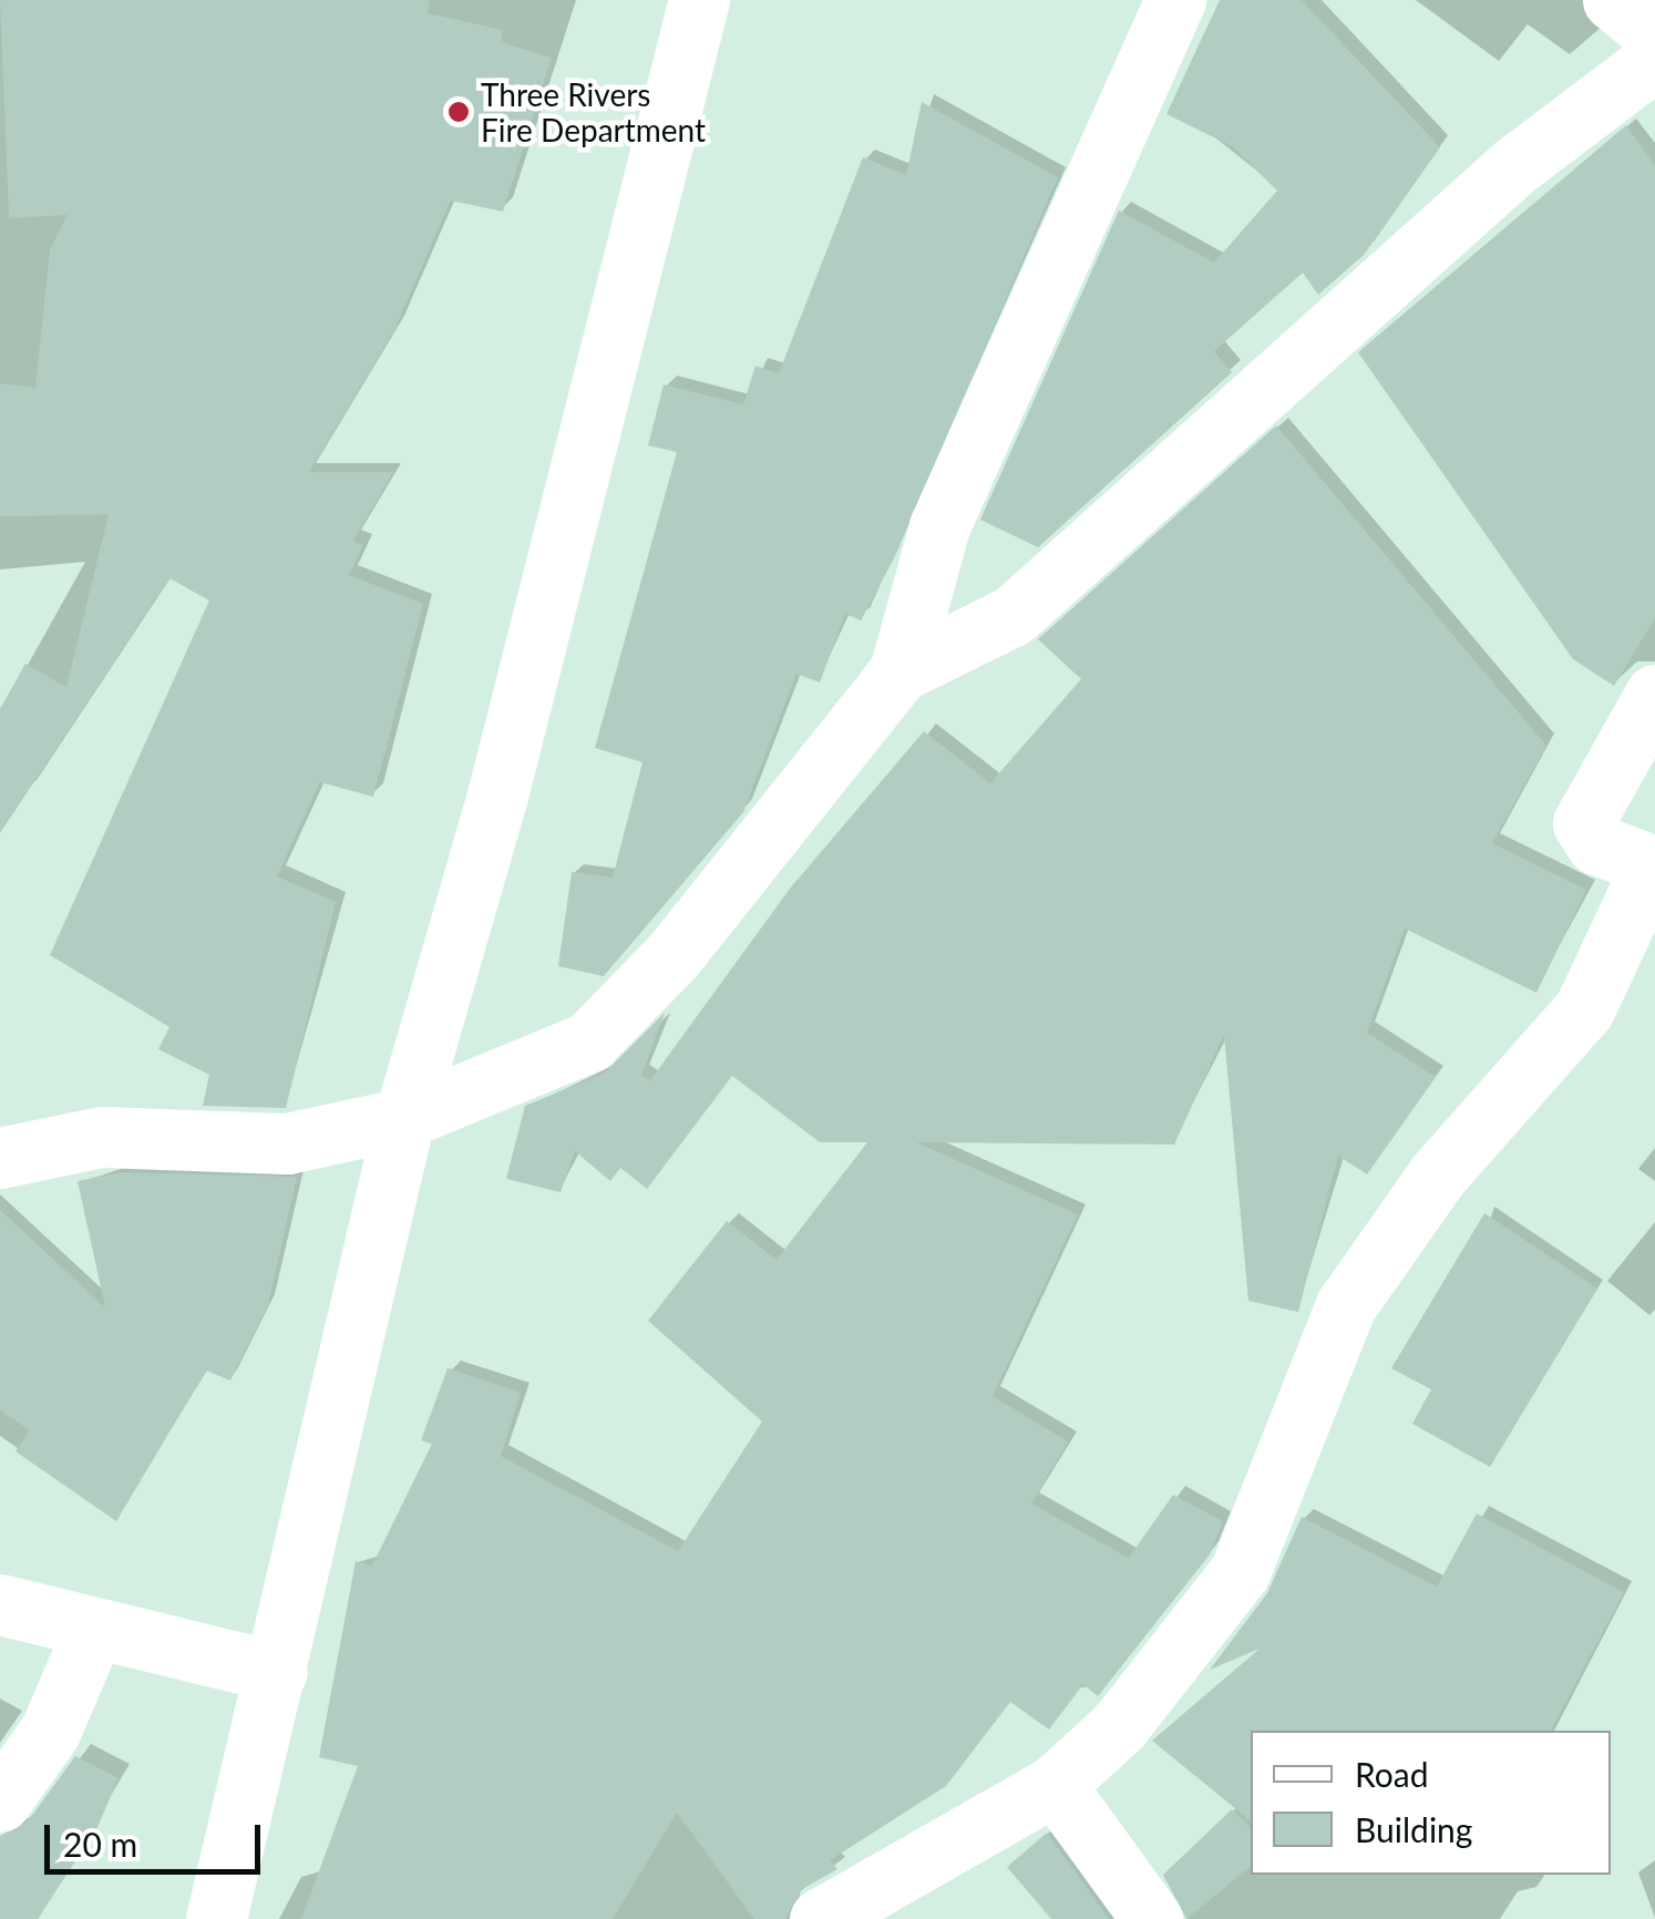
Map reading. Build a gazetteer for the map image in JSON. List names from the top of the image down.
{
  "places": ["Three Rivers Fire Department"],
  "legend": ["Road", "Building"],
  "scale_bar": "20 m"
}
